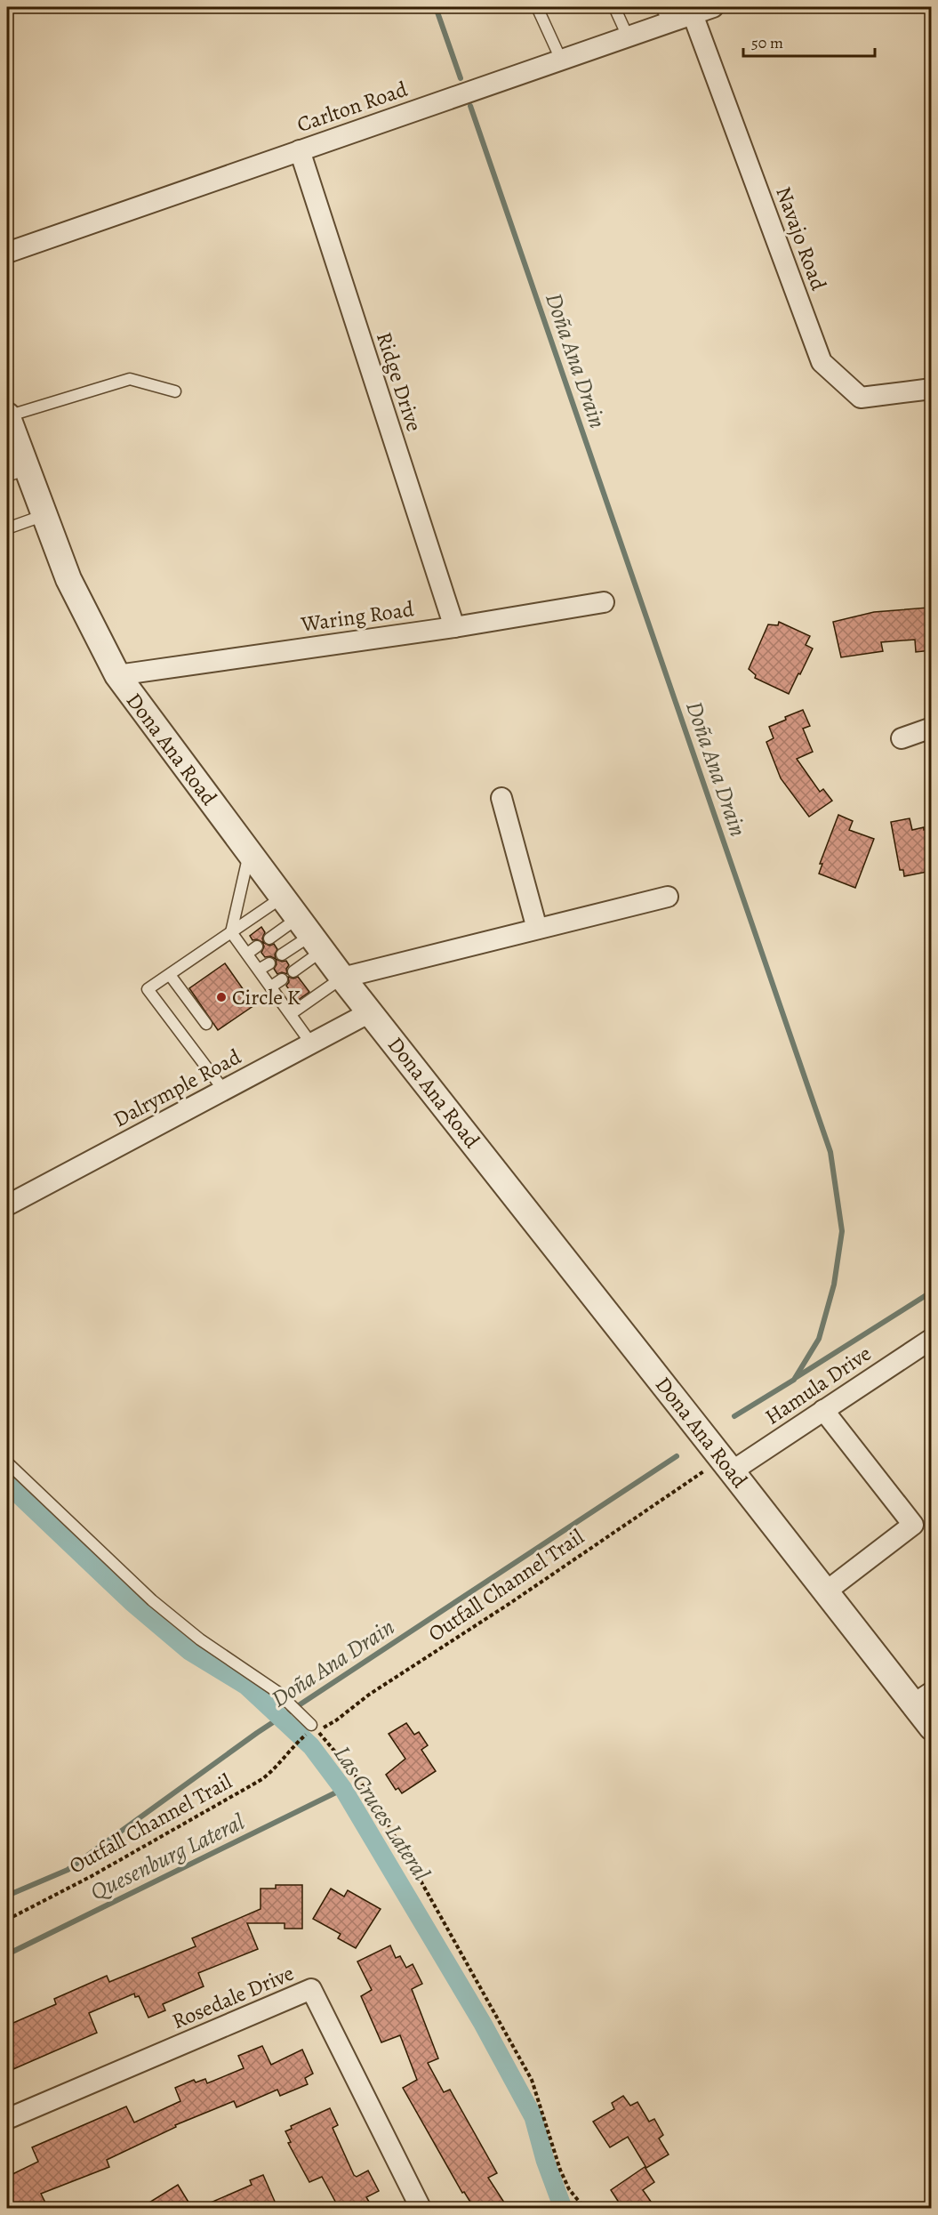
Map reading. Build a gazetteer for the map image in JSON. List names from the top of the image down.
{
  "streets": {
    "street": [
      "Carlton Road",
      "Navajo Road",
      "Ridge Drive",
      "Waring Road",
      "Dona Ana Road",
      "Dalrymple Road",
      "Hamula Drive",
      "Rosedale Drive"
    ],
    "path": ["Outfall Channel Trail"]
  },
  "crossings": [
    ["Carlton Road", "Navajo Road"],
    ["Carlton Road", "Ridge Drive"],
    ["Ridge Drive", "Waring Road"],
    ["Waring Road", "Dona Ana Road"],
    ["Dona Ana Road", "Dalrymple Road"],
    ["Dona Ana Road", "Hamula Drive"],
    ["Dona Ana Road", "Outfall Channel Trail"],
    ["Hamula Drive", "Outfall Channel Trail"]
  ],
  "water": ["Doña Ana Drain", "Las Cruces Lateral", "Quesenburg Lateral"],
  "places": ["Circle K"],
  "scale_bar": "50 m"
}
